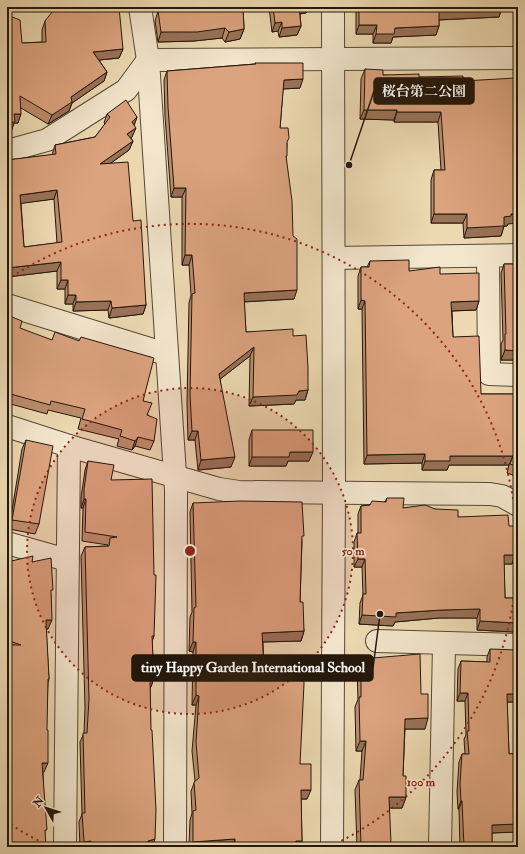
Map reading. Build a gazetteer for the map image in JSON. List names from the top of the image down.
{
  "places": ["桜台第二公園", "tiny Happy Garden International School"],
  "north": "top left",
  "rings": ["50 m", "100 m"]
}
